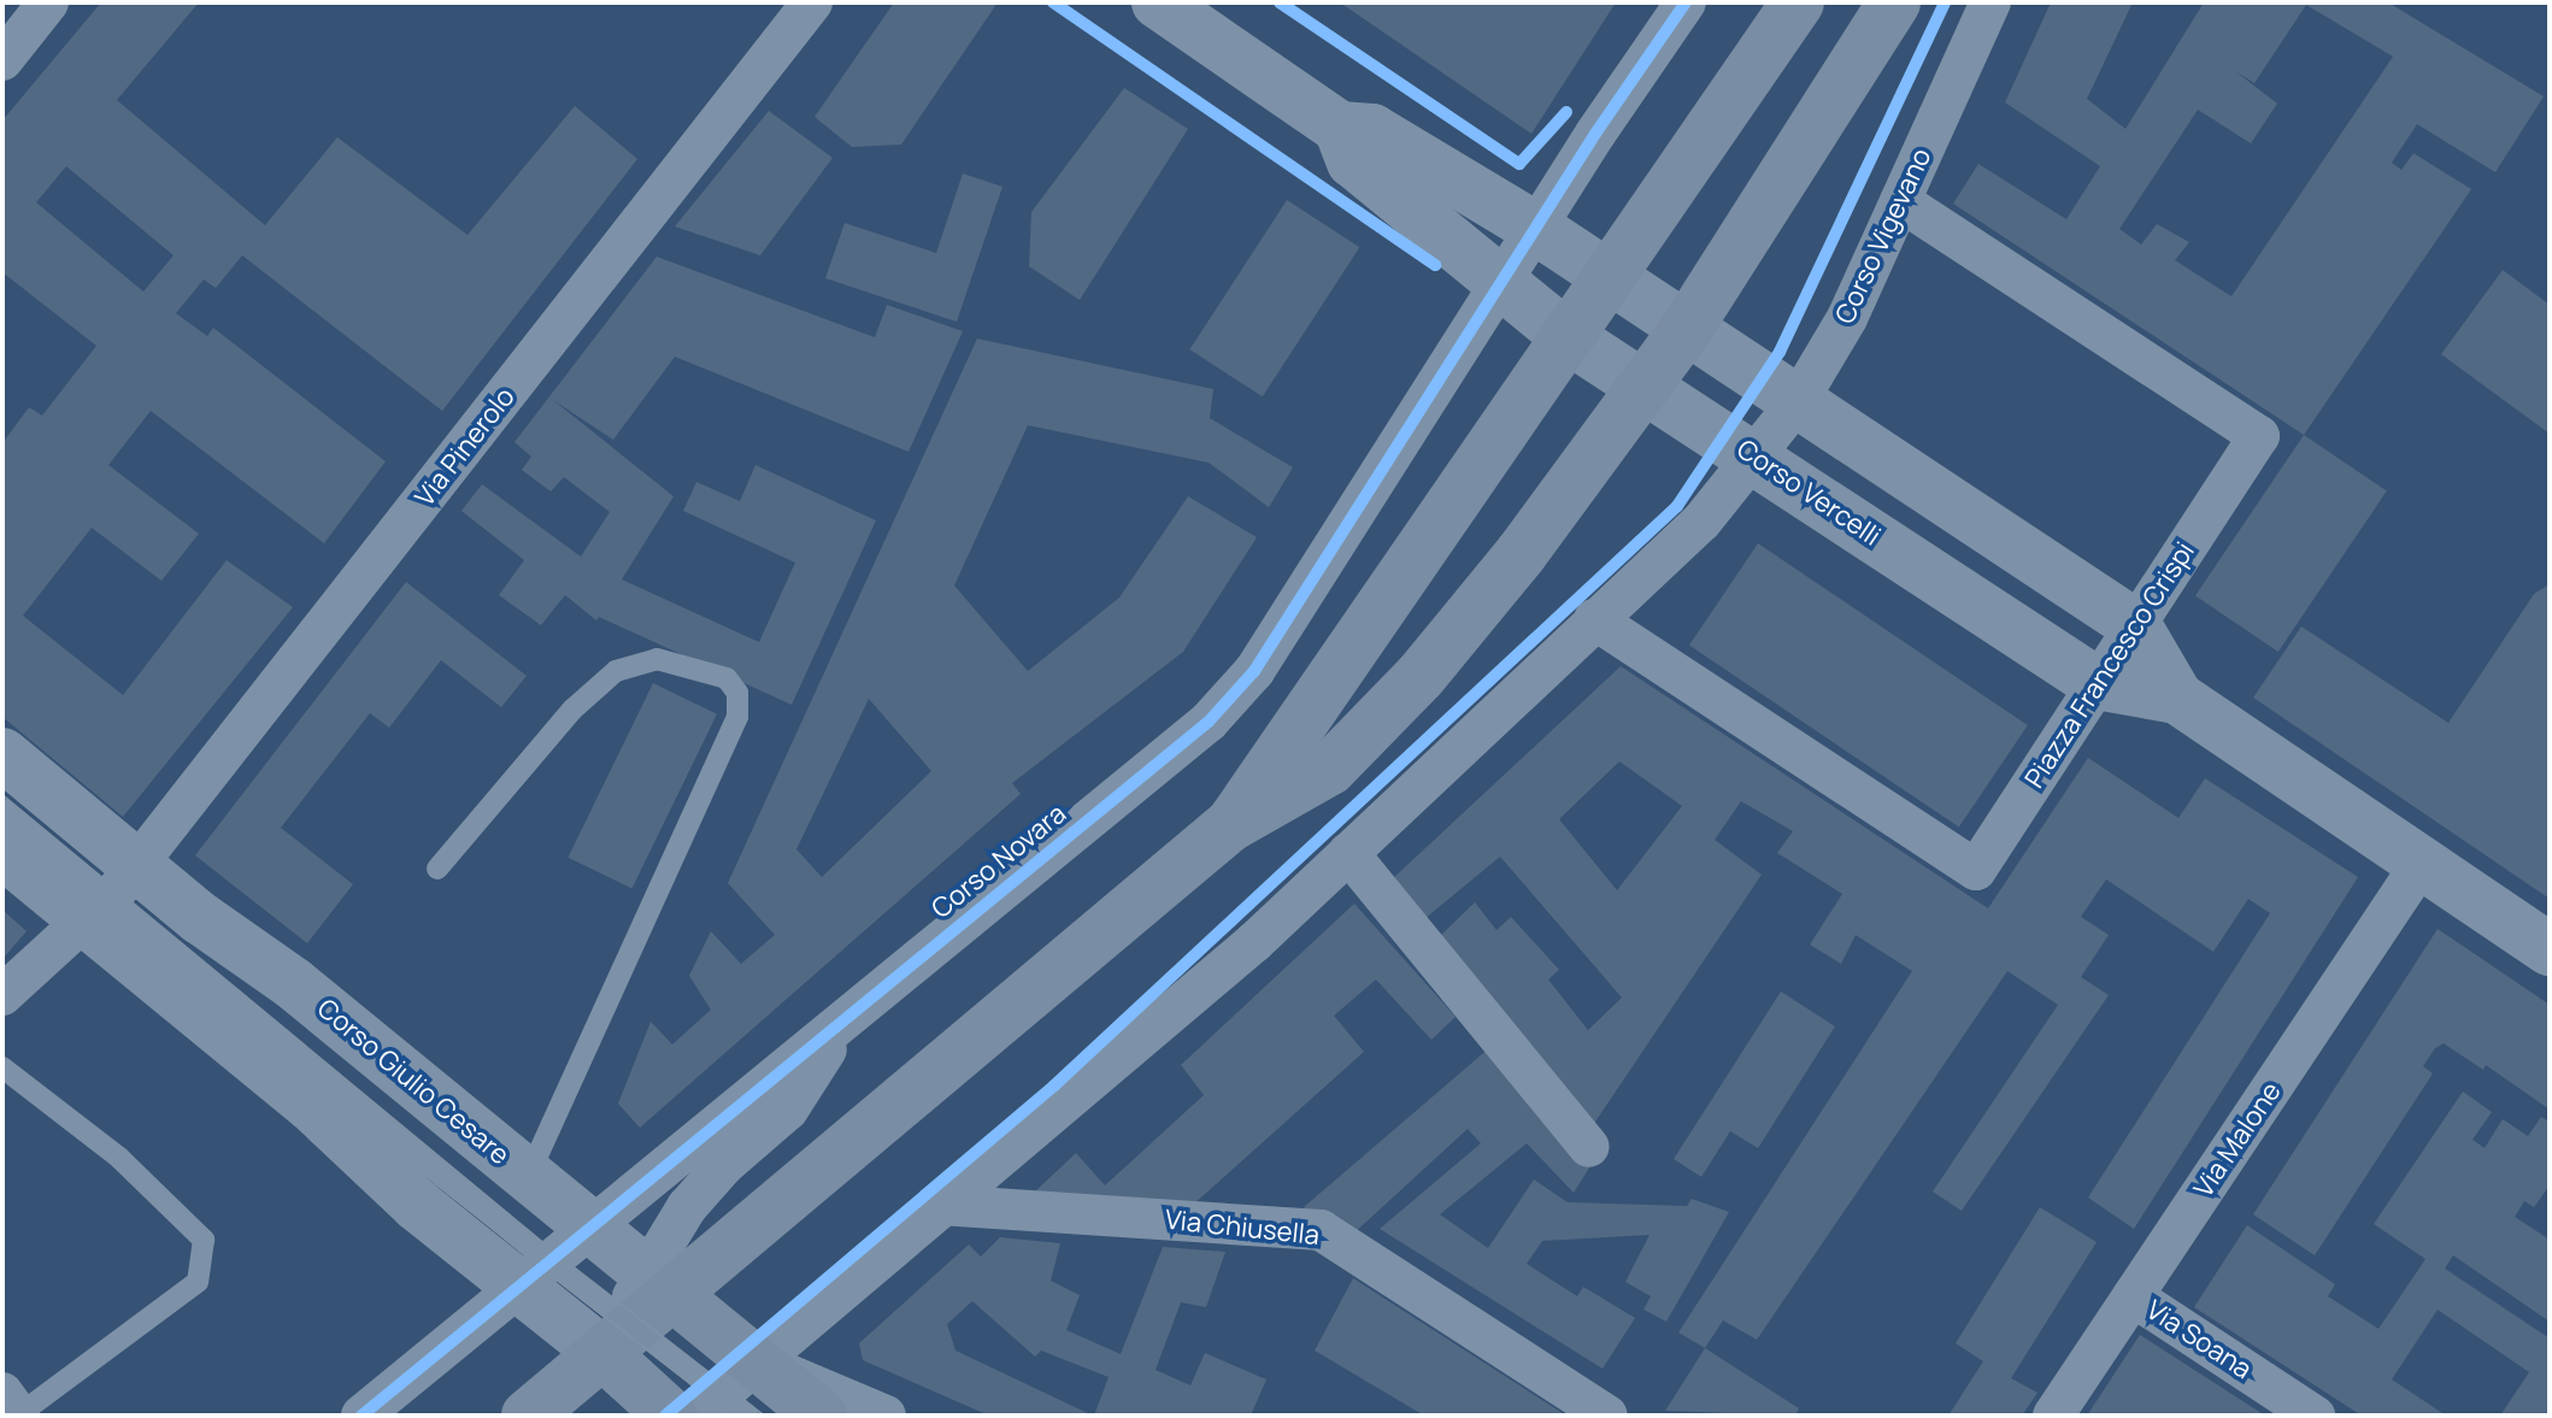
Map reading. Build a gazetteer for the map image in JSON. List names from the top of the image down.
{
  "streets": {
    "main road": ["Corso Giulio Cesare"],
    "street": [
      "Corso Vigevano",
      "Via Pinerolo",
      "Corso Vercelli",
      "Piazza Francesco Crispi",
      "Corso Novara",
      "Via Malone",
      "Via Chiusella",
      "Via Soana"
    ]
  },
  "crossings": [
    ["Corso Vigevano", "Corso Vercelli"],
    ["Corso Vigevano", "Piazza Francesco Crispi"],
    ["Via Pinerolo", "Corso Giulio Cesare"],
    ["Corso Vercelli", "Piazza Francesco Crispi"],
    ["Corso Vercelli", "Corso Novara"],
    ["Corso Vercelli", "Via Malone"],
    ["Corso Novara", "Corso Giulio Cesare"],
    ["Via Malone", "Via Soana"]
  ]
}
